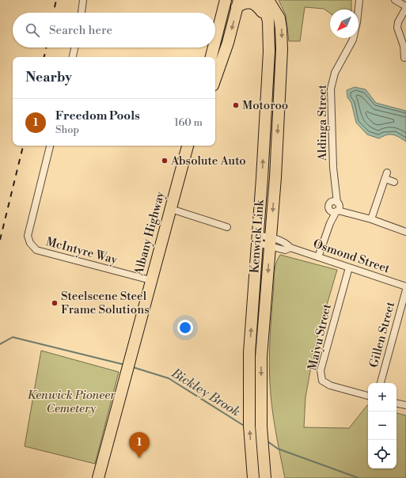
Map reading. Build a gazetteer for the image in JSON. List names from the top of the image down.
{
  "streets": {
    "highway": ["Albany Highway", "Kenwick Link"],
    "street": [
      "Aldinga Street",
      "McIntyre Way",
      "Osmond Street",
      "Gillen Street",
      "Maiyu Street"
    ]
  },
  "crossings": [
    ["Aldinga Street", "Osmond Street"],
    ["Albany Highway", "McIntyre Way"],
    ["Kenwick Link", "Osmond Street"],
    ["Osmond Street", "Maiyu Street"]
  ],
  "water": ["Bickley Brook"],
  "parks": ["Kenwick Pioneer Cemetery"],
  "places": ["Motoroo", "Absolute Auto", "Steelscene Steel Frame Solutions"],
  "north": "bottom left",
  "page": {
    "search": "Search here",
    "heading": "Nearby",
    "list": [
      {
        "mark": "1",
        "name": "Freedom Pools",
        "note": "Shop",
        "value": "160 m"
      }
    ],
    "map_buttons": ["+", "−"],
    "pins": "1"
  }
}
